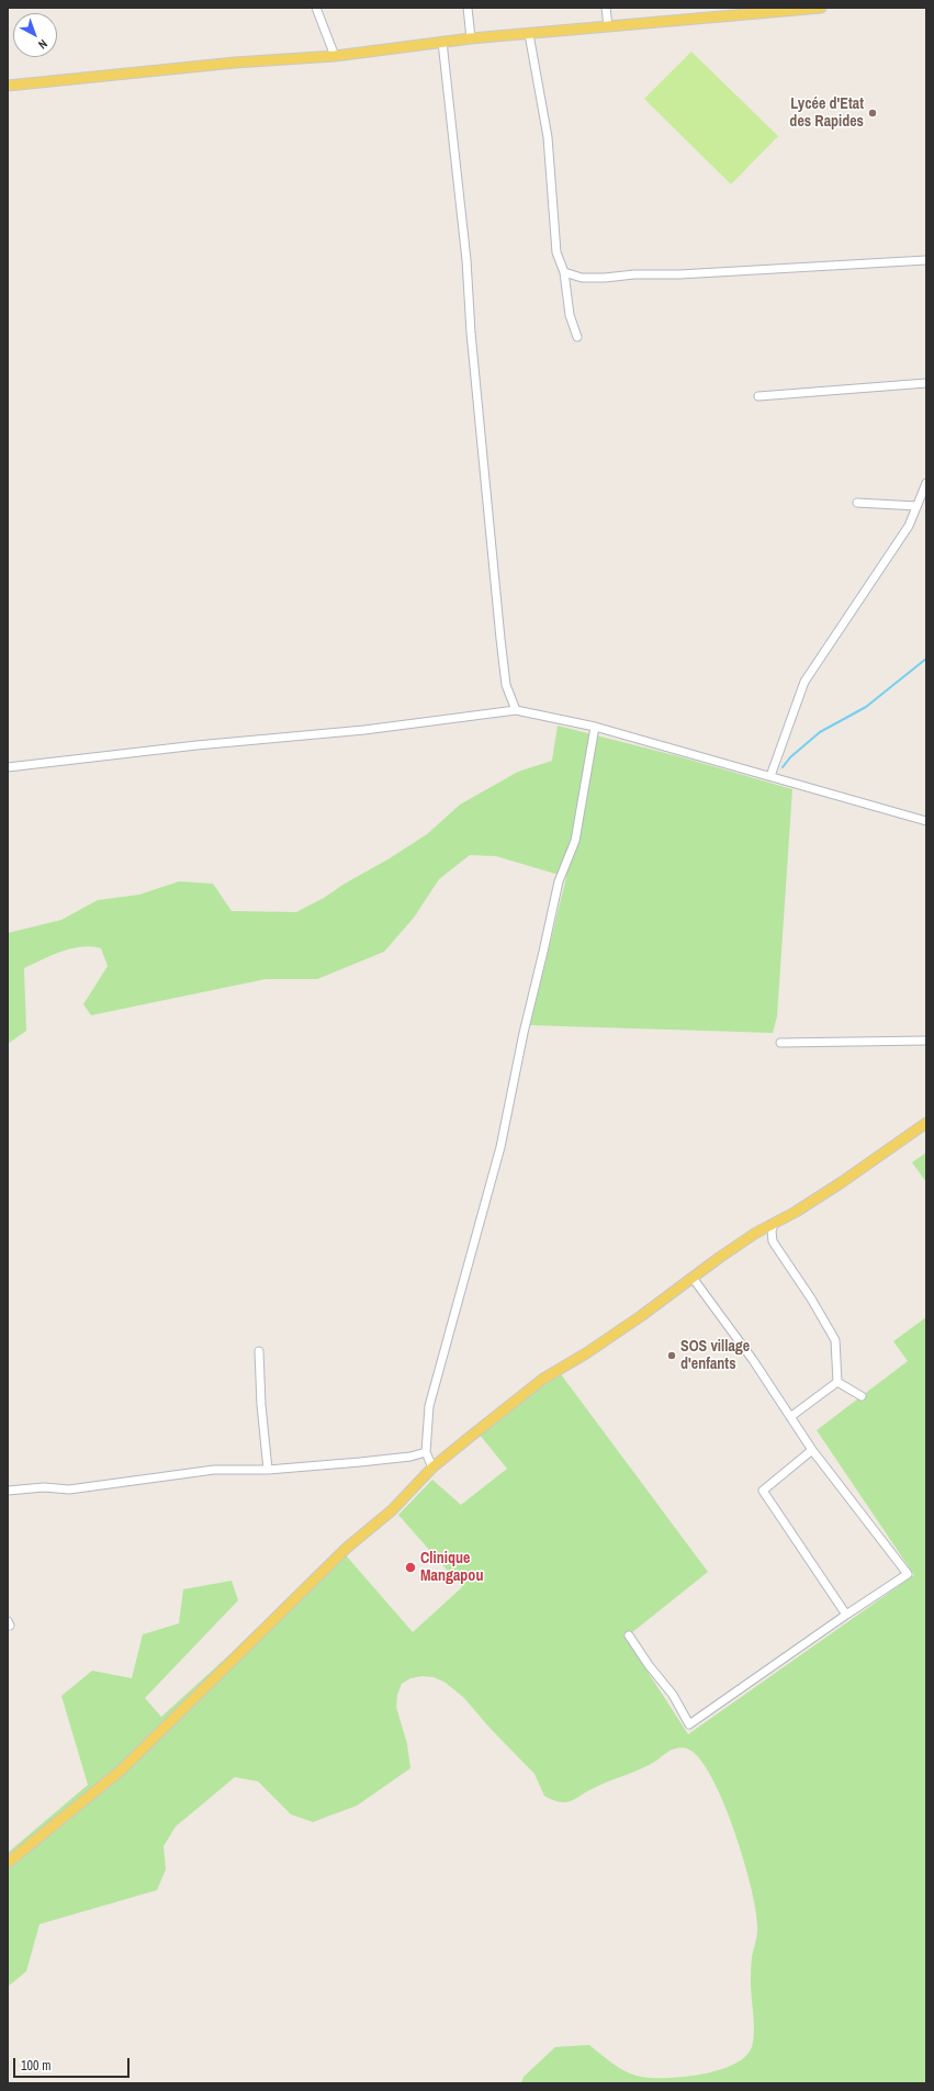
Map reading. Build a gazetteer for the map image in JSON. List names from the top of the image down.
{
  "places": ["Lycée d'Etat des Rapides", "SOS village d'enfants", "Clinique Mangapou"],
  "scale_bar": "100 m",
  "north": "bottom right"
}
